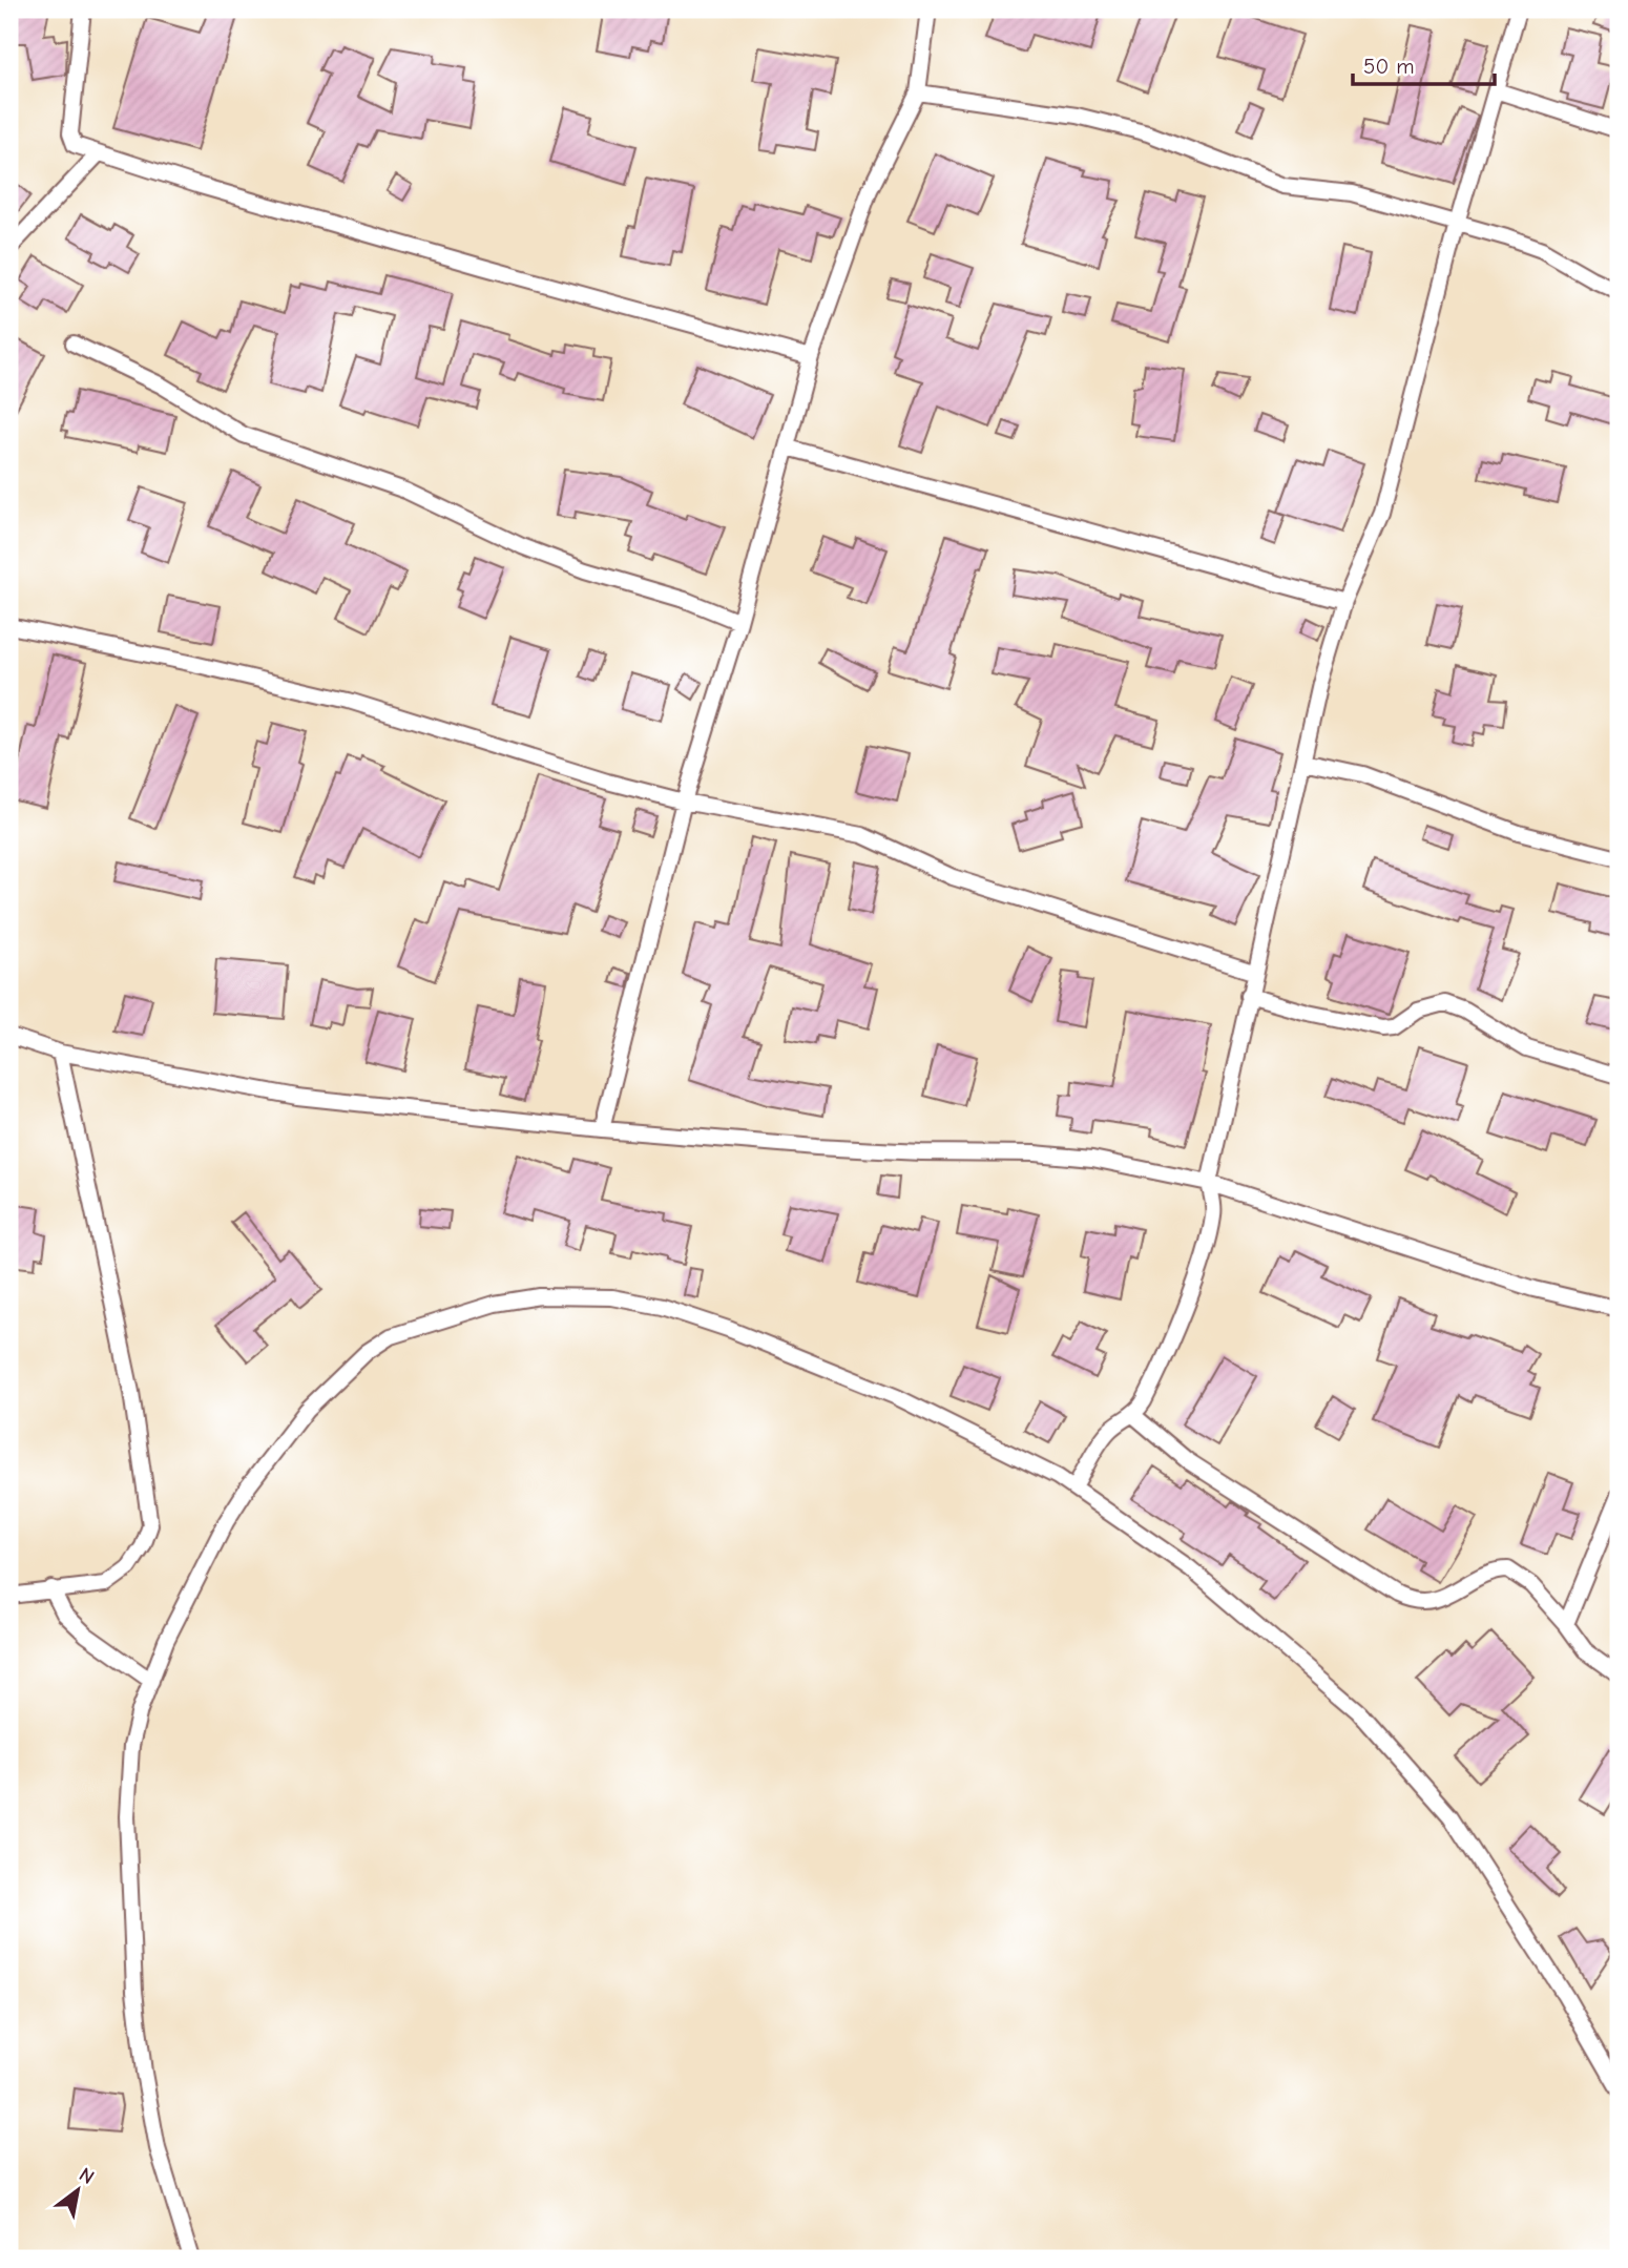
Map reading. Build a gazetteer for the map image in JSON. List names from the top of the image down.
{
  "scale_bar": "50 m",
  "north": "top right"
}
